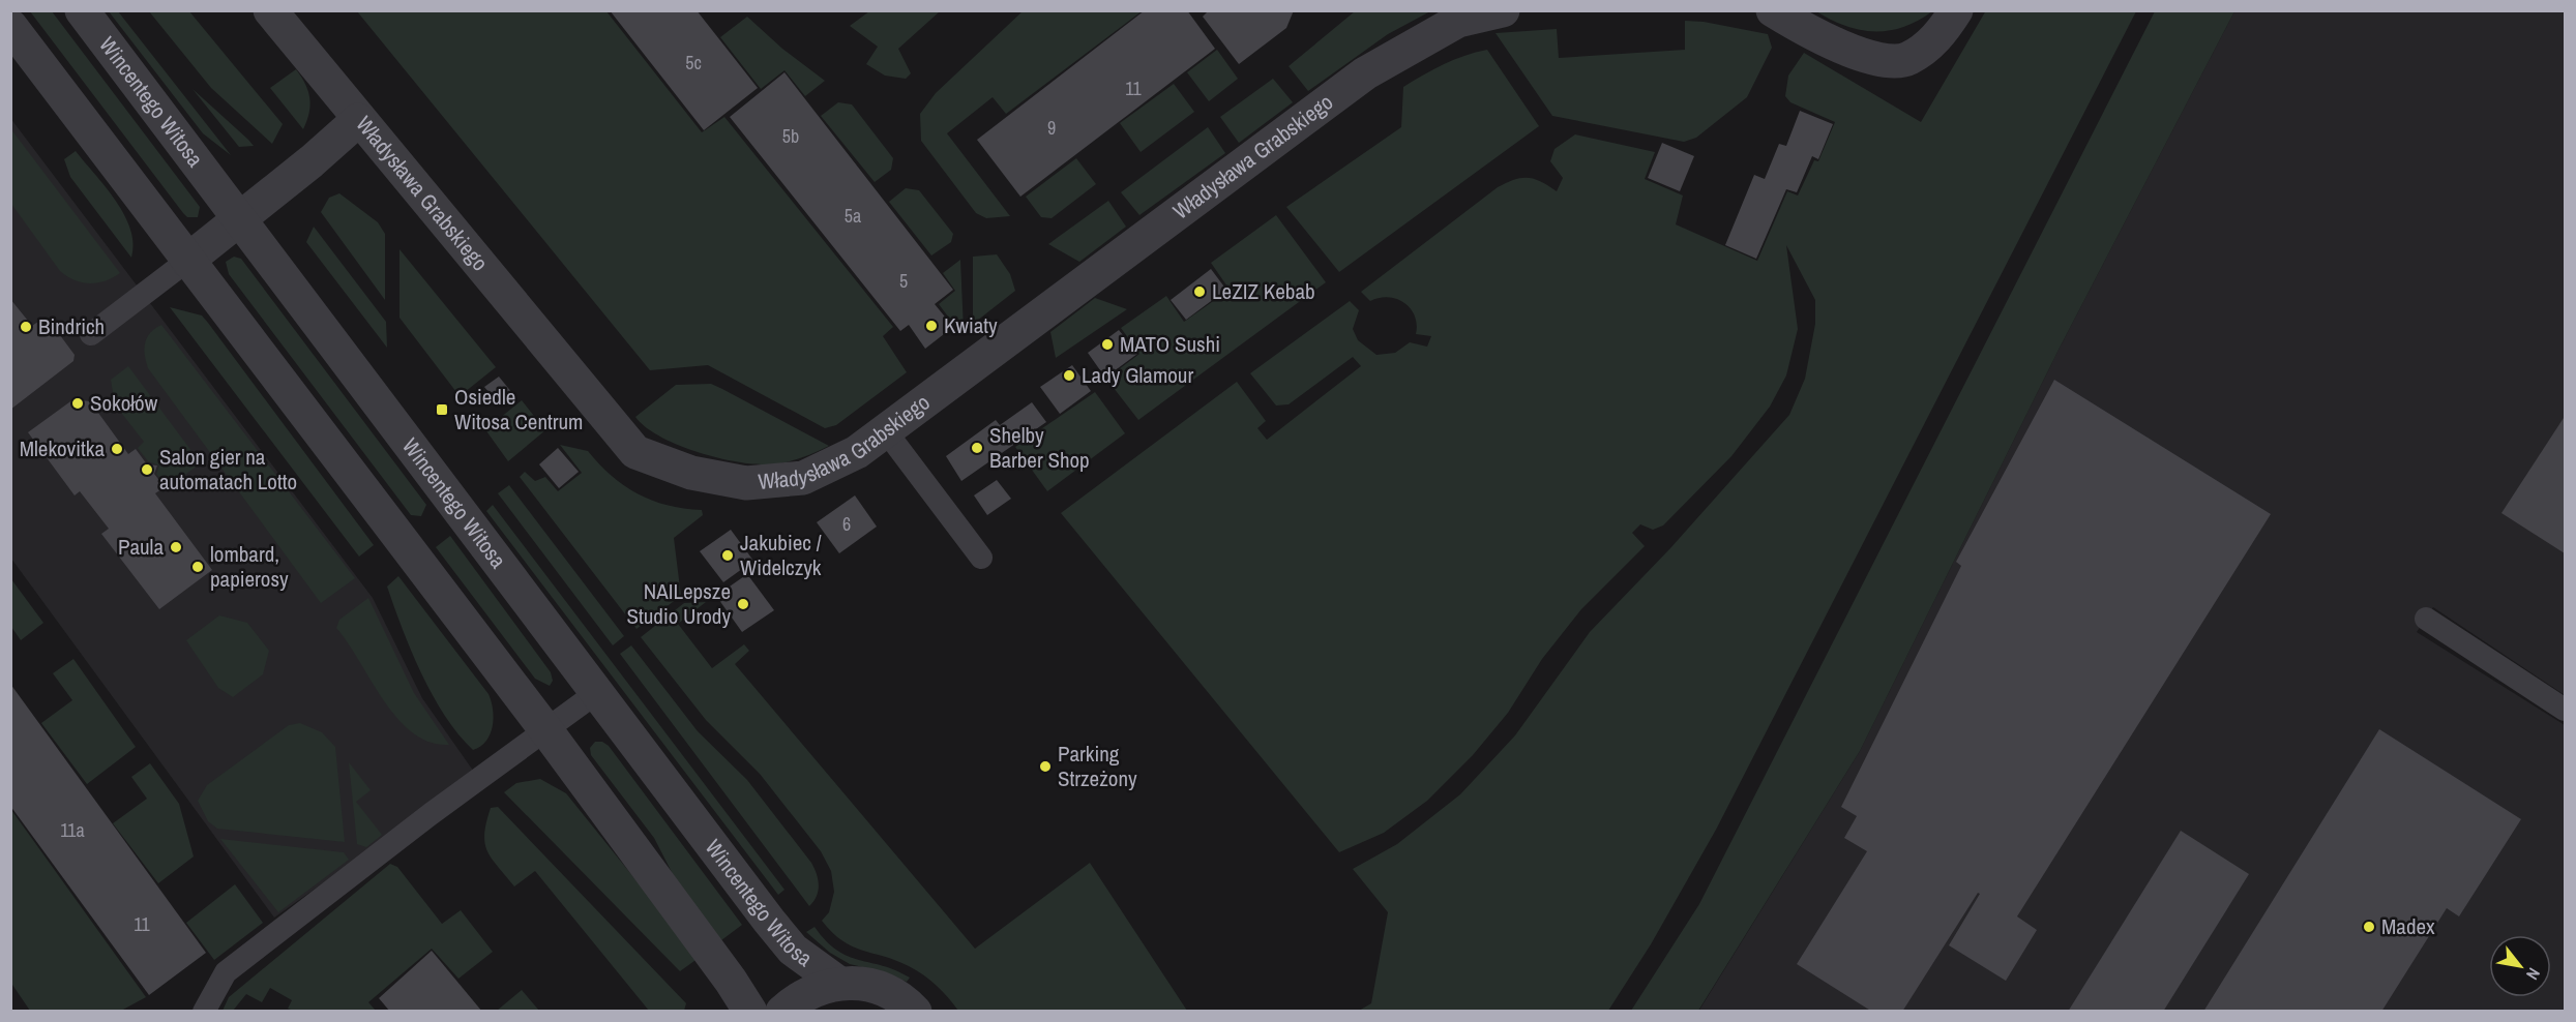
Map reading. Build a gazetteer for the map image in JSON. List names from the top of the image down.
{
  "streets": {
    "street": ["Wincentego Witosa", "Władysława Grabskiego"]
  },
  "places": {
    "other": [
      "LeZIZ Kebab",
      "Kwiaty",
      "Bindrich",
      "MATO Sushi",
      "Lady Glamour",
      "Sokołów",
      "Shelby Barber Shop",
      "Mlekovitka",
      "Salon gier na automatach Lotto",
      "Paula",
      "Jakubiec / Widelczyk",
      "lombard, papierosy",
      "NAILepsze Studio Urody",
      "Parking Strzeżony",
      "Madex"
    ],
    "transit": ["Osiedle Witosa Centrum"]
  },
  "house_numbers": [
    "5c",
    "11",
    "9",
    "5b",
    "5a",
    "5",
    "6",
    "11a",
    "11"
  ],
  "north": "bottom right"
}
